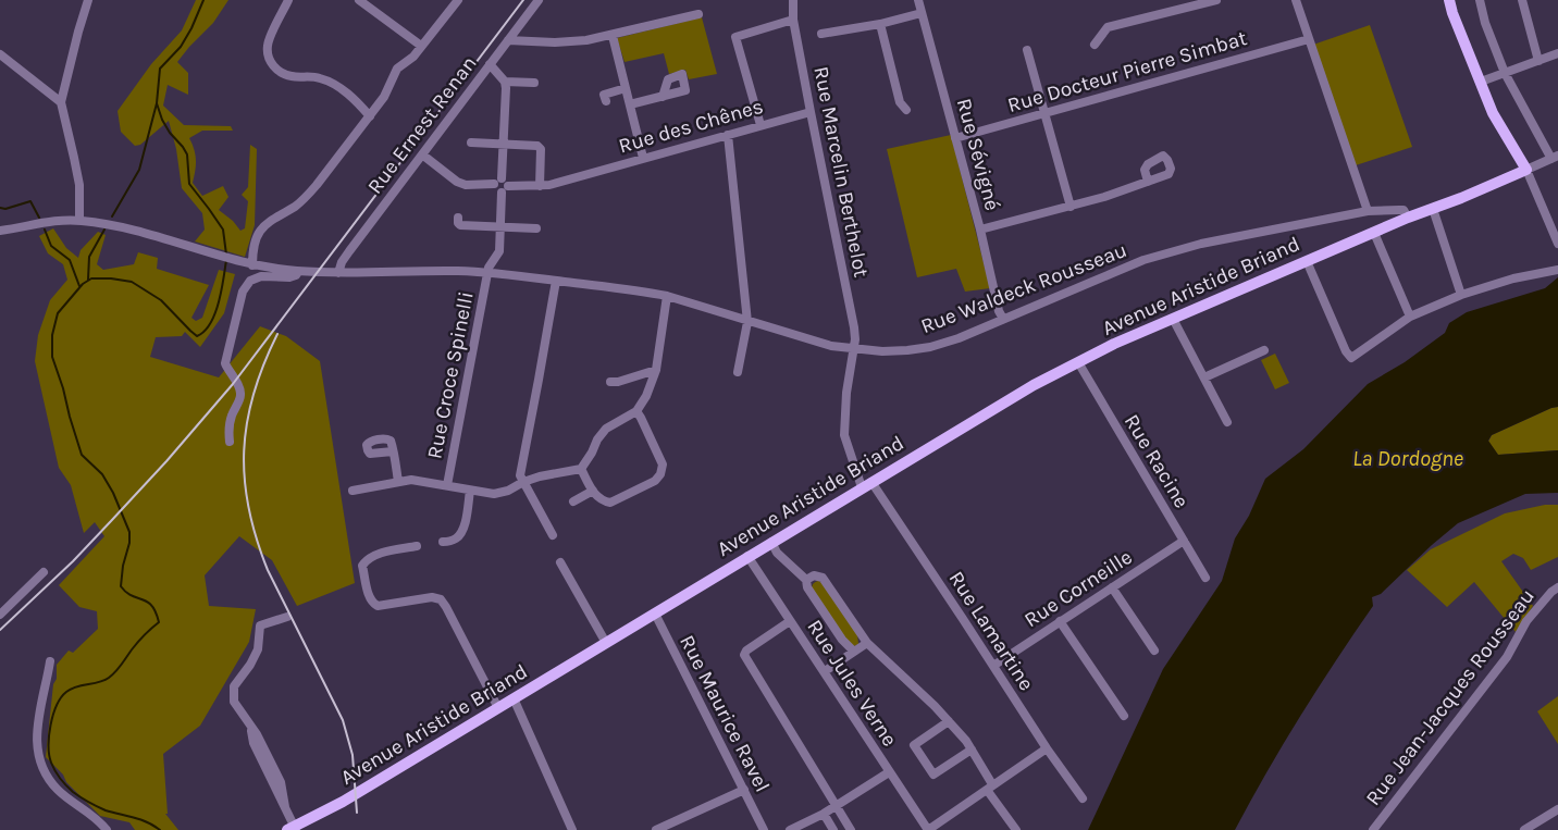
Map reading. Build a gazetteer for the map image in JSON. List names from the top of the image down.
{
  "streets": {
    "main road": ["Avenue Aristide Briand"],
    "street": [
      "Rue Docteur Pierre Simbat",
      "Rue Ernest Renan",
      "Rue des Chênes",
      "Rue Sévigné",
      "Rue Marcelin Berthelot",
      "Rue Waldeck Rousseau",
      "Rue Croce Spinelli",
      "Rue Racine",
      "Rue Corneille",
      "Rue Lamartine",
      "Rue Jules Verne",
      "Rue Jean-Jacques Rousseau",
      "Rue Maurice Ravel"
    ]
  },
  "crossings": [
    ["Rue Docteur Pierre Simbat", "Rue Sévigné"],
    ["Rue Ernest Renan", "Rue Waldeck Rousseau"],
    ["Rue des Chênes", "Rue Marcelin Berthelot"],
    ["Rue des Chênes", "Rue Croce Spinelli"],
    ["Rue Sévigné", "Rue Waldeck Rousseau"],
    ["Rue Marcelin Berthelot", "Avenue Aristide Briand"],
    ["Rue Marcelin Berthelot", "Rue Waldeck Rousseau"],
    ["Rue Marcelin Berthelot", "Rue Lamartine"],
    ["Avenue Aristide Briand", "Rue Waldeck Rousseau"],
    ["Avenue Aristide Briand", "Rue Racine"],
    ["Avenue Aristide Briand", "Rue Lamartine"],
    ["Avenue Aristide Briand", "Rue Jules Verne"],
    ["Avenue Aristide Briand", "Rue Maurice Ravel"],
    ["Rue Waldeck Rousseau", "Rue Croce Spinelli"],
    ["Rue Racine", "Rue Corneille"],
    ["Rue Corneille", "Rue Lamartine"]
  ],
  "water": ["La Dordogne"]
}
